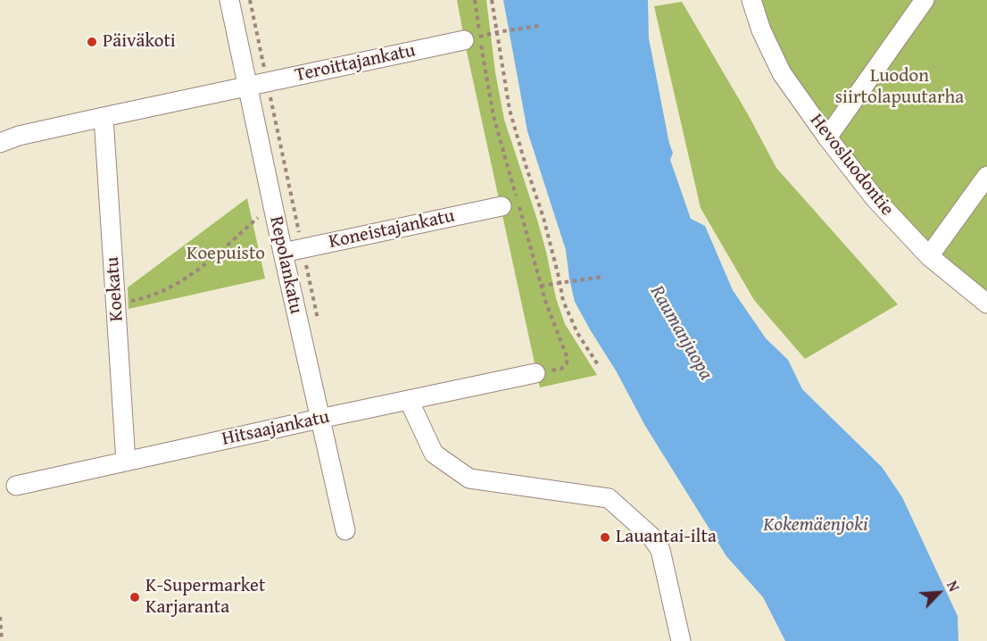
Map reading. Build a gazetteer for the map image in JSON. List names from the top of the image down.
{
  "streets": {
    "street": [
      "Teroittajankatu",
      "Hevosluodontie",
      "Koneistajankatu",
      "Repolankatu",
      "Koekatu",
      "Hitsaajankatu"
    ]
  },
  "crossings": [
    ["Teroittajankatu", "Repolankatu"],
    ["Koneistajankatu", "Repolankatu"],
    ["Repolankatu", "Hitsaajankatu"],
    ["Koekatu", "Hitsaajankatu"]
  ],
  "water": ["Raumanjuopa", "Kokemäenjoki"],
  "parks": ["Luodon siirtolapuutarha", "Koepuisto"],
  "places": ["Päiväkoti", "Lauantai-ilta", "K-Supermarket Karjaranta"],
  "north": "top right"
}
